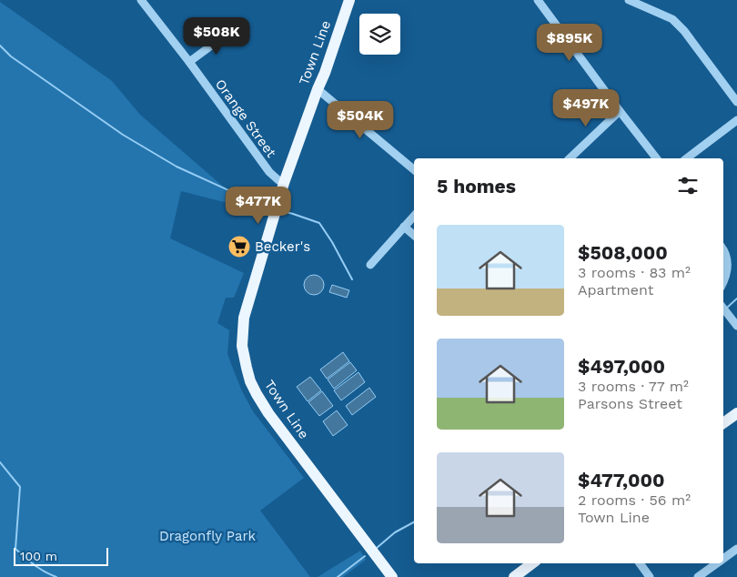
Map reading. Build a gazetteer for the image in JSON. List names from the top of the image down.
{
  "streets": {
    "main road": ["Town Line"],
    "street": ["Orange Street"]
  },
  "crossings": [
    ["Town Line", "Orange Street"]
  ],
  "parks": ["Dragonfly Park"],
  "places": {
    "supermarket": ["Becker's"]
  },
  "scale_bar": "100 m",
  "page": {
    "price": [
      "$508K",
      "$895K",
      "$497K",
      "$504K",
      "$477K"
    ],
    "heading": "5 homes",
    "list": [
      {
        "name": "$508,000",
        "note": "3 rooms · 83 m² · Apartment"
      },
      {
        "name": "$497,000",
        "note": "3 rooms · 77 m² · Parsons Street"
      },
      {
        "name": "$477,000",
        "note": "2 rooms · 56 m² · Town Line"
      }
    ],
    "scale": "100 m"
  }
}
